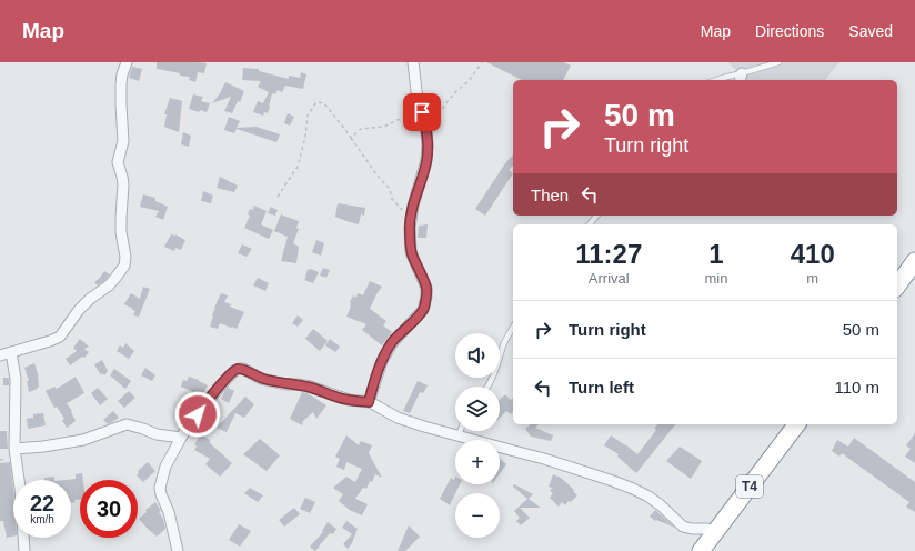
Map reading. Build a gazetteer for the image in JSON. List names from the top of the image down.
{
  "streets": {
    "highway": ["T4"]
  },
  "page": {
    "header": "Map",
    "nav": ["Map", "Directions", "Saved"],
    "turn": ["50 m", "Turn right"],
    "then": "Then",
    "eta": [
      "11:27",
      "Arrival",
      "1",
      "min",
      "410",
      "m"
    ],
    "list": [
      {
        "name": "Turn right",
        "value": "50 m"
      },
      {
        "name": "Turn left",
        "value": "110 m"
      }
    ],
    "map_buttons": ["+", "−"],
    "speed": "22 km/h",
    "limit": "30"
  }
}
